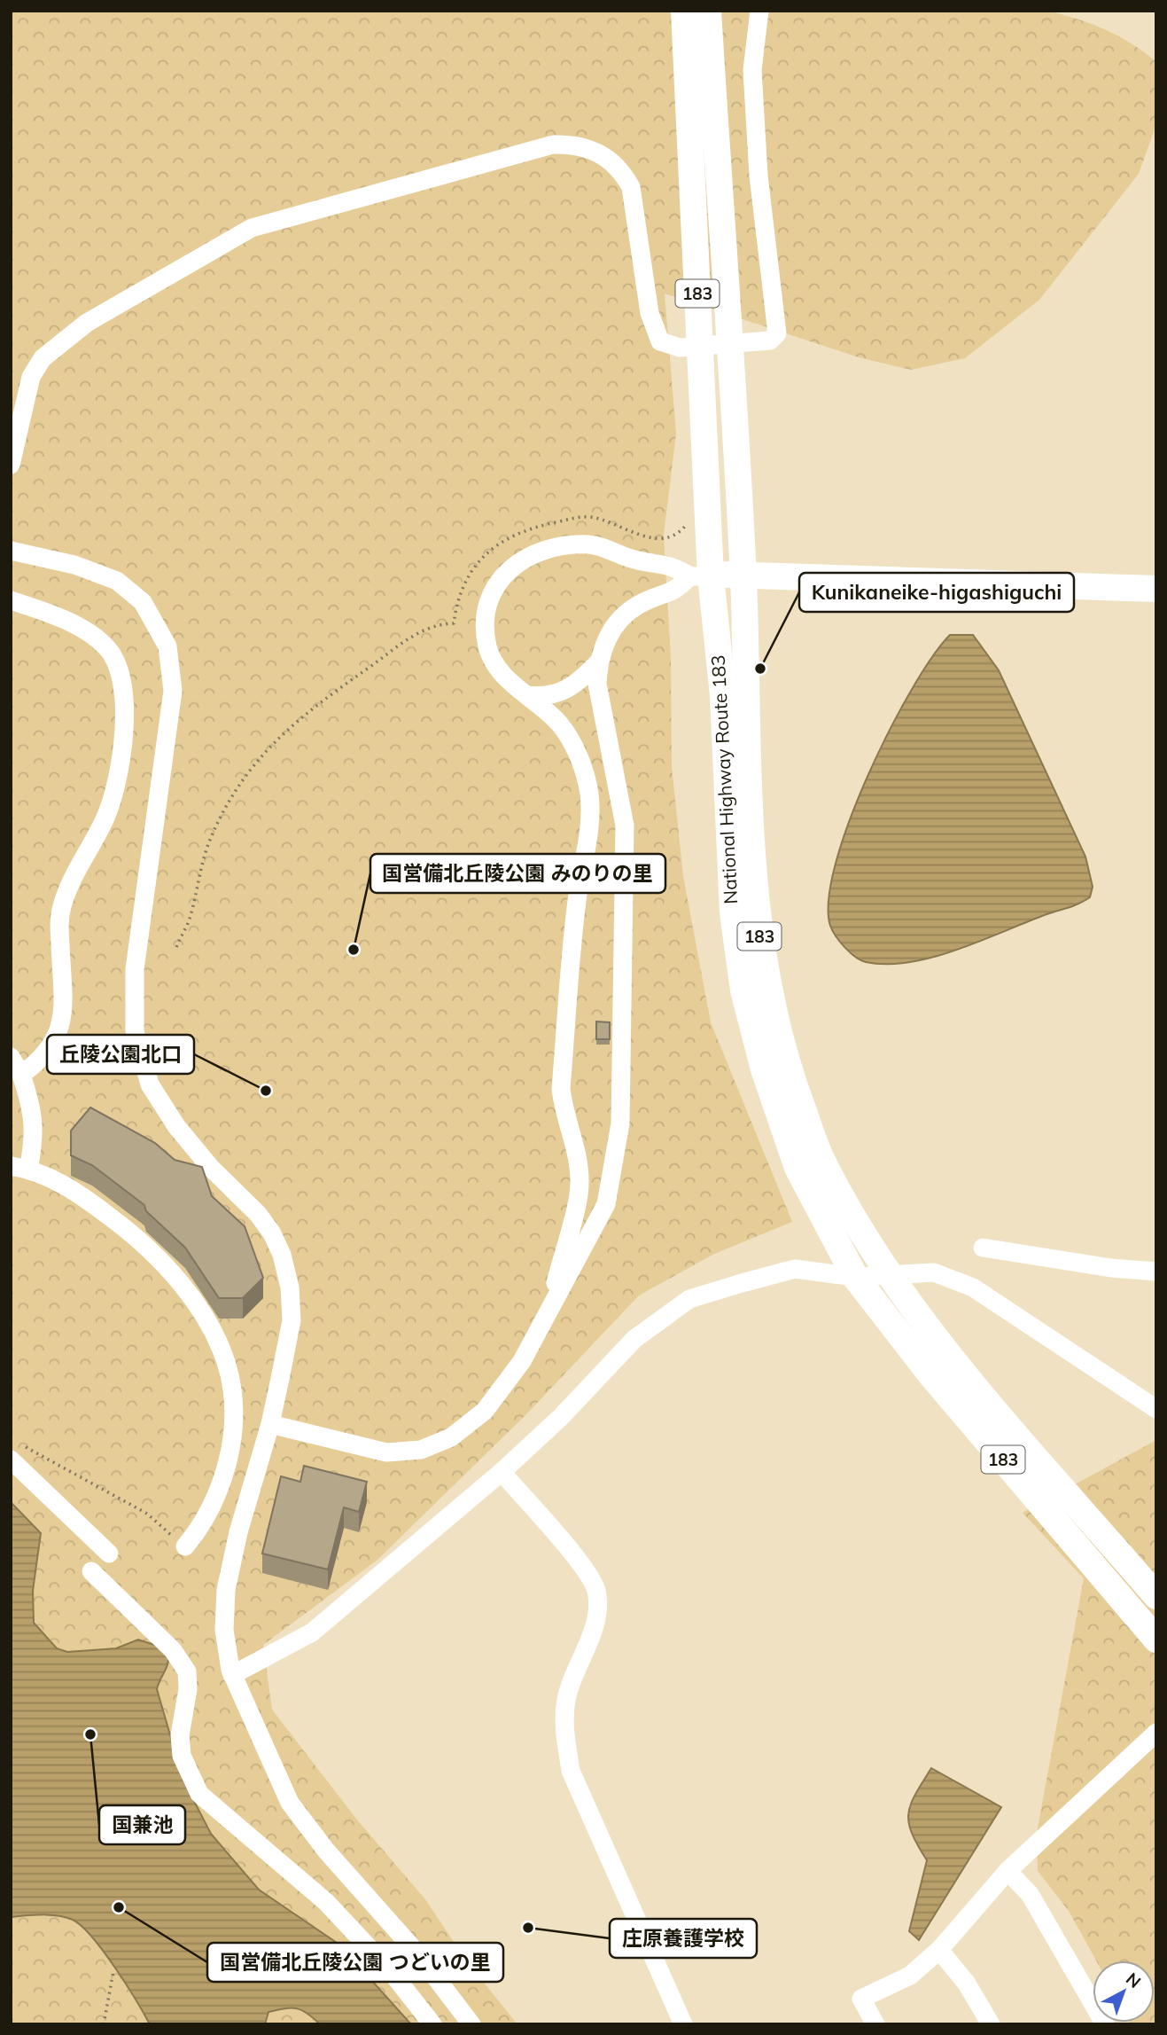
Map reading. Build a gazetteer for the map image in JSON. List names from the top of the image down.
{
  "streets": {
    "highway": ["183", "National Highway Route 183"]
  },
  "places": [
    "Kunikaneike-higashiguchi",
    "国営備北丘陵公園 みのりの里",
    "丘陵公園北口",
    "国兼池",
    "国営備北丘陵公園 つどいの里",
    "庄原養護学校"
  ],
  "north": "top right"
}
